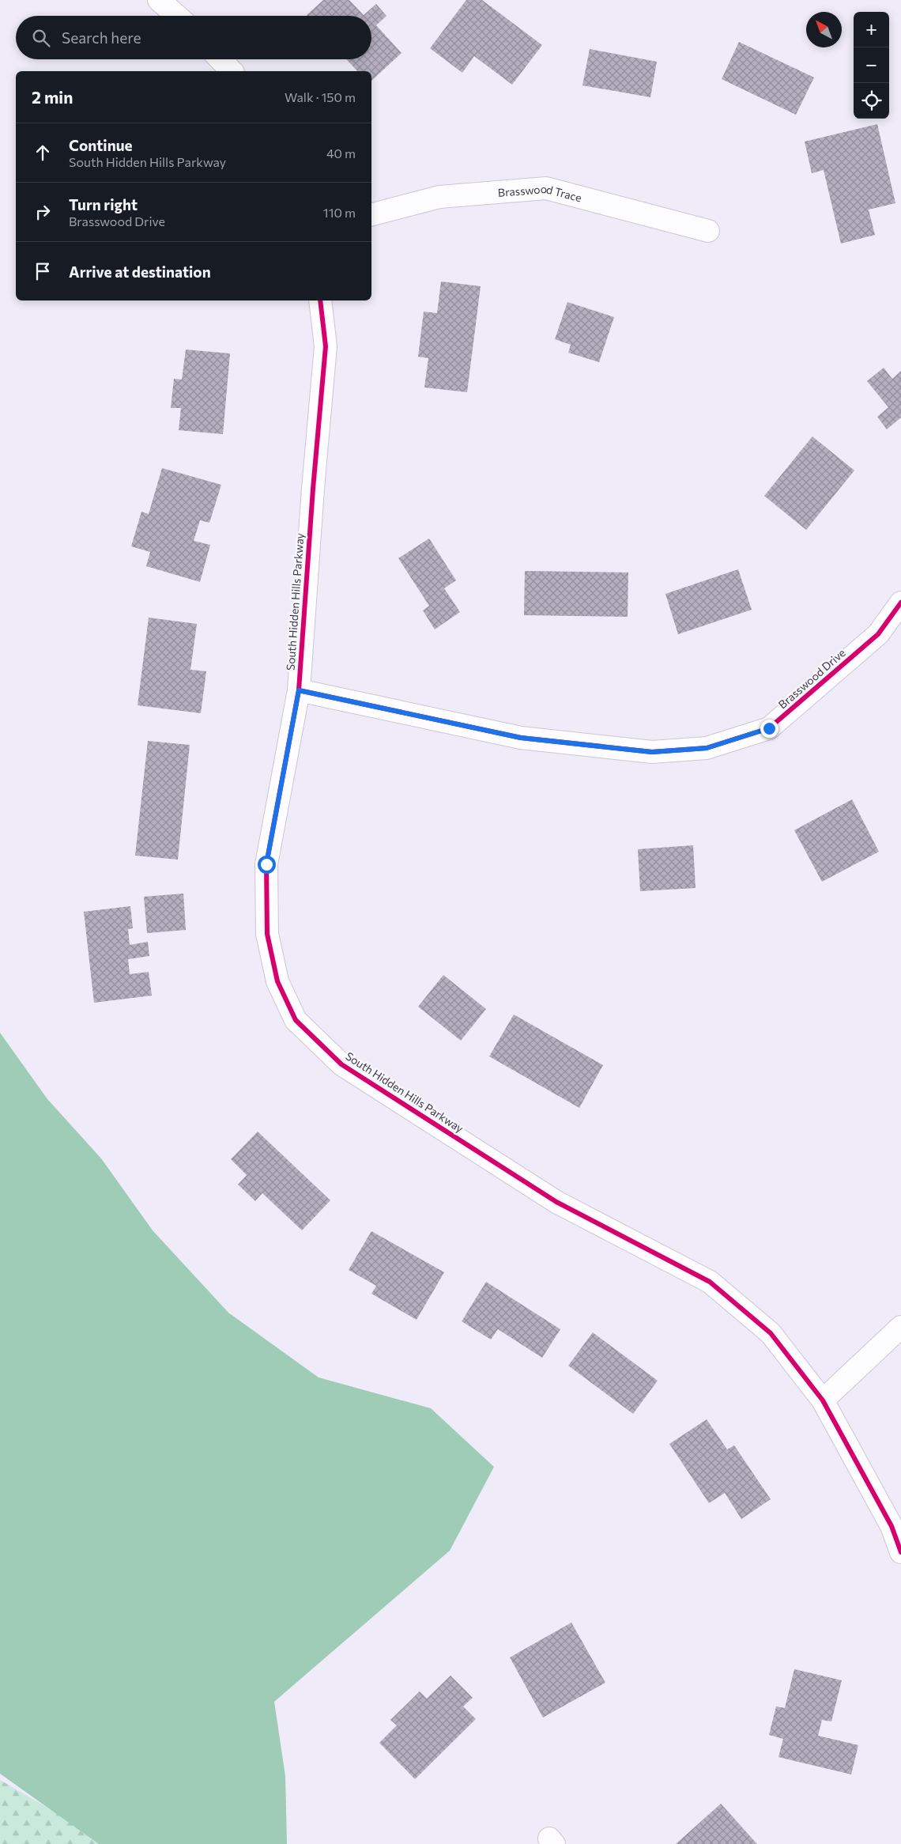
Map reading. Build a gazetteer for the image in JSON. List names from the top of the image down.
{
  "streets": {
    "street": ["Brasswood Trace", "South Hidden Hills Parkway", "Brasswood Drive"]
  },
  "crossings": [
    ["South Hidden Hills Parkway", "Brasswood Drive"]
  ],
  "north": "top left",
  "page": {
    "map_buttons": ["+", "−"],
    "search": "Search here",
    "heading": ["2 min", "Walk · 150 m"],
    "list": [
      ["Continue", "South Hidden Hills Parkway", "40 m"],
      ["Turn right", "Brasswood Drive", "110 m"],
      "Arrive at destination"
    ]
  }
}
